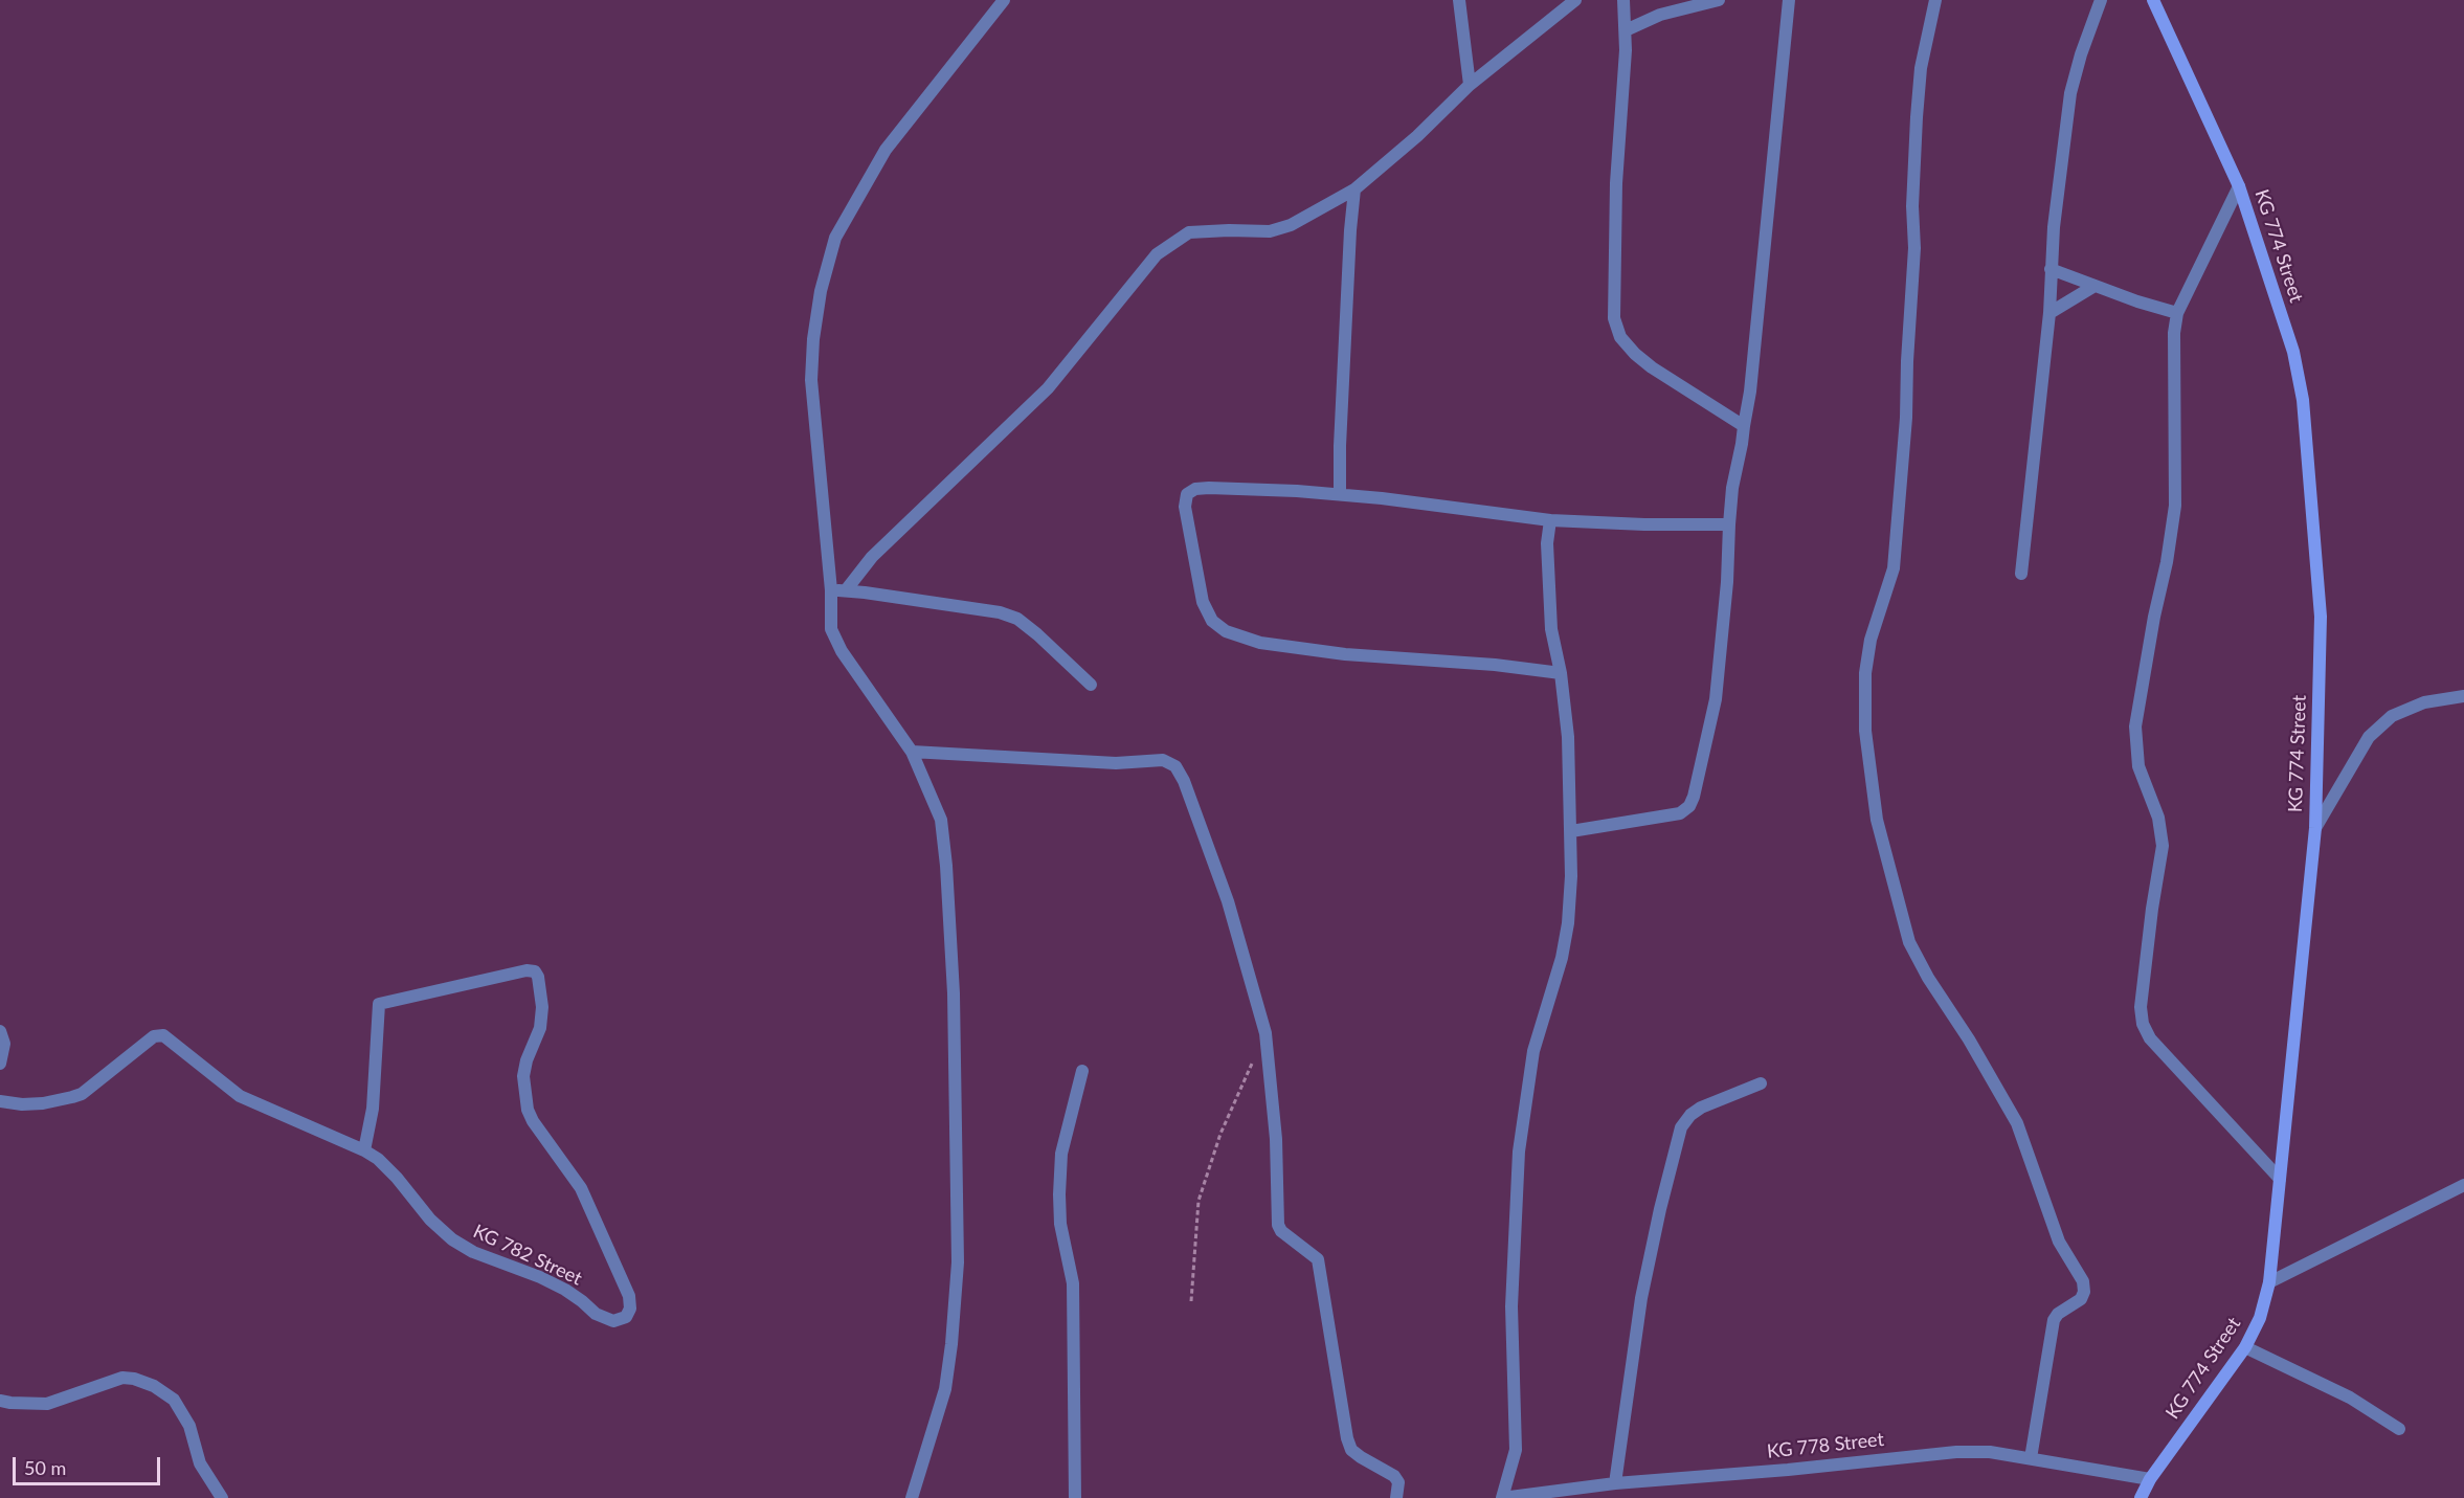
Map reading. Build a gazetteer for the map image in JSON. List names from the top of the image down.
{
  "streets": {
    "street": ["KG 774 Street", "KG 782 Street", "KG 778 Street"]
  },
  "crossings": [
    ["KG 774 Street", "KG 778 Street"]
  ],
  "scale_bar": "50 m"
}
